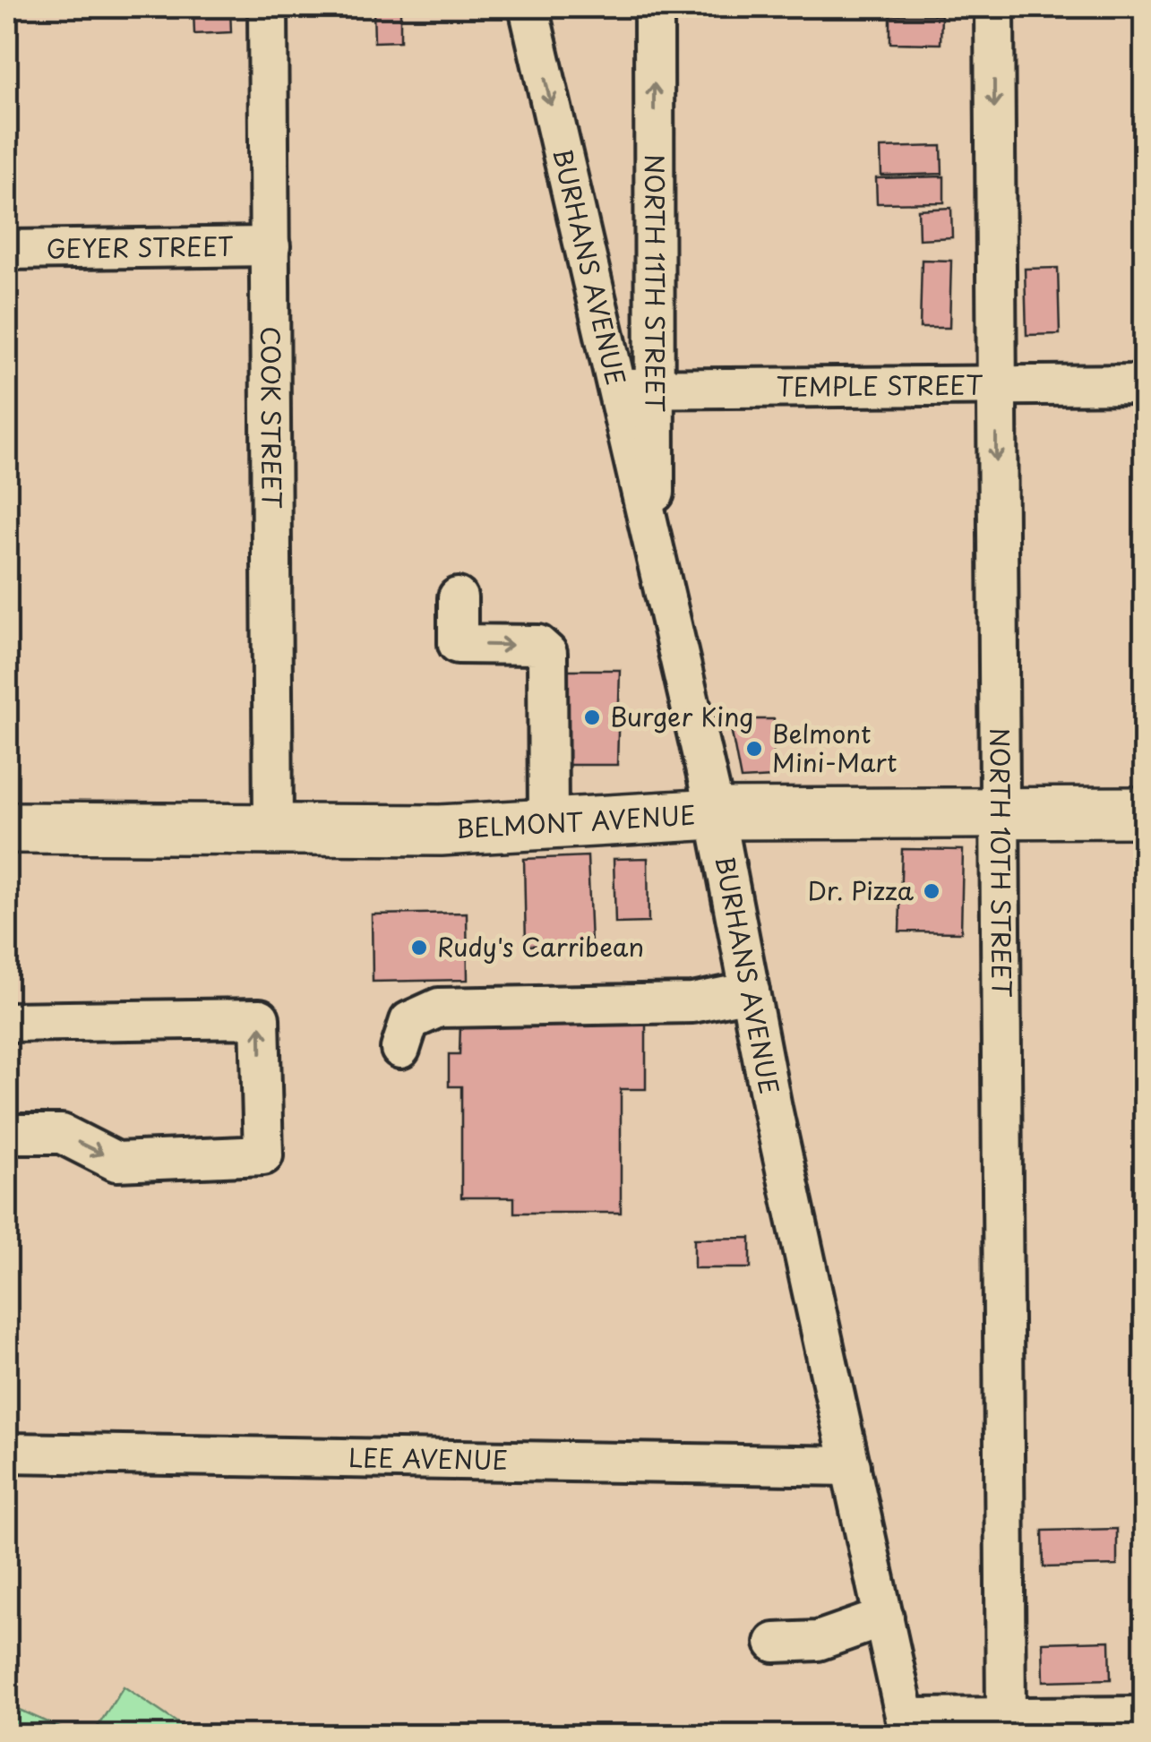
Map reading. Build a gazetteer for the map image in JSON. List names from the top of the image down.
{
  "streets": {
    "main road": ["BELMONT AVENUE"],
    "street": [
      "GEYER STREET",
      "BURHANS AVENUE",
      "NORTH 11TH STREET",
      "TEMPLE STREET",
      "COOK STREET",
      "NORTH 10TH STREET",
      "LEE AVENUE"
    ]
  },
  "crossings": [
    ["GEYER STREET", "COOK STREET"],
    ["BURHANS AVENUE", "NORTH 11TH STREET"],
    ["BURHANS AVENUE", "TEMPLE STREET"],
    ["BURHANS AVENUE", "BELMONT AVENUE"],
    ["BURHANS AVENUE", "LEE AVENUE"],
    ["NORTH 11TH STREET", "TEMPLE STREET"],
    ["TEMPLE STREET", "NORTH 10TH STREET"],
    ["COOK STREET", "BELMONT AVENUE"],
    ["BELMONT AVENUE", "NORTH 10TH STREET"]
  ],
  "one_way": ["NORTH 11TH STREET", "NORTH 10TH STREET"],
  "places": [
    "Burger King",
    "Belmont Mini-Mart",
    "Dr. Pizza",
    "Rudy's Carribean"
  ]
}
